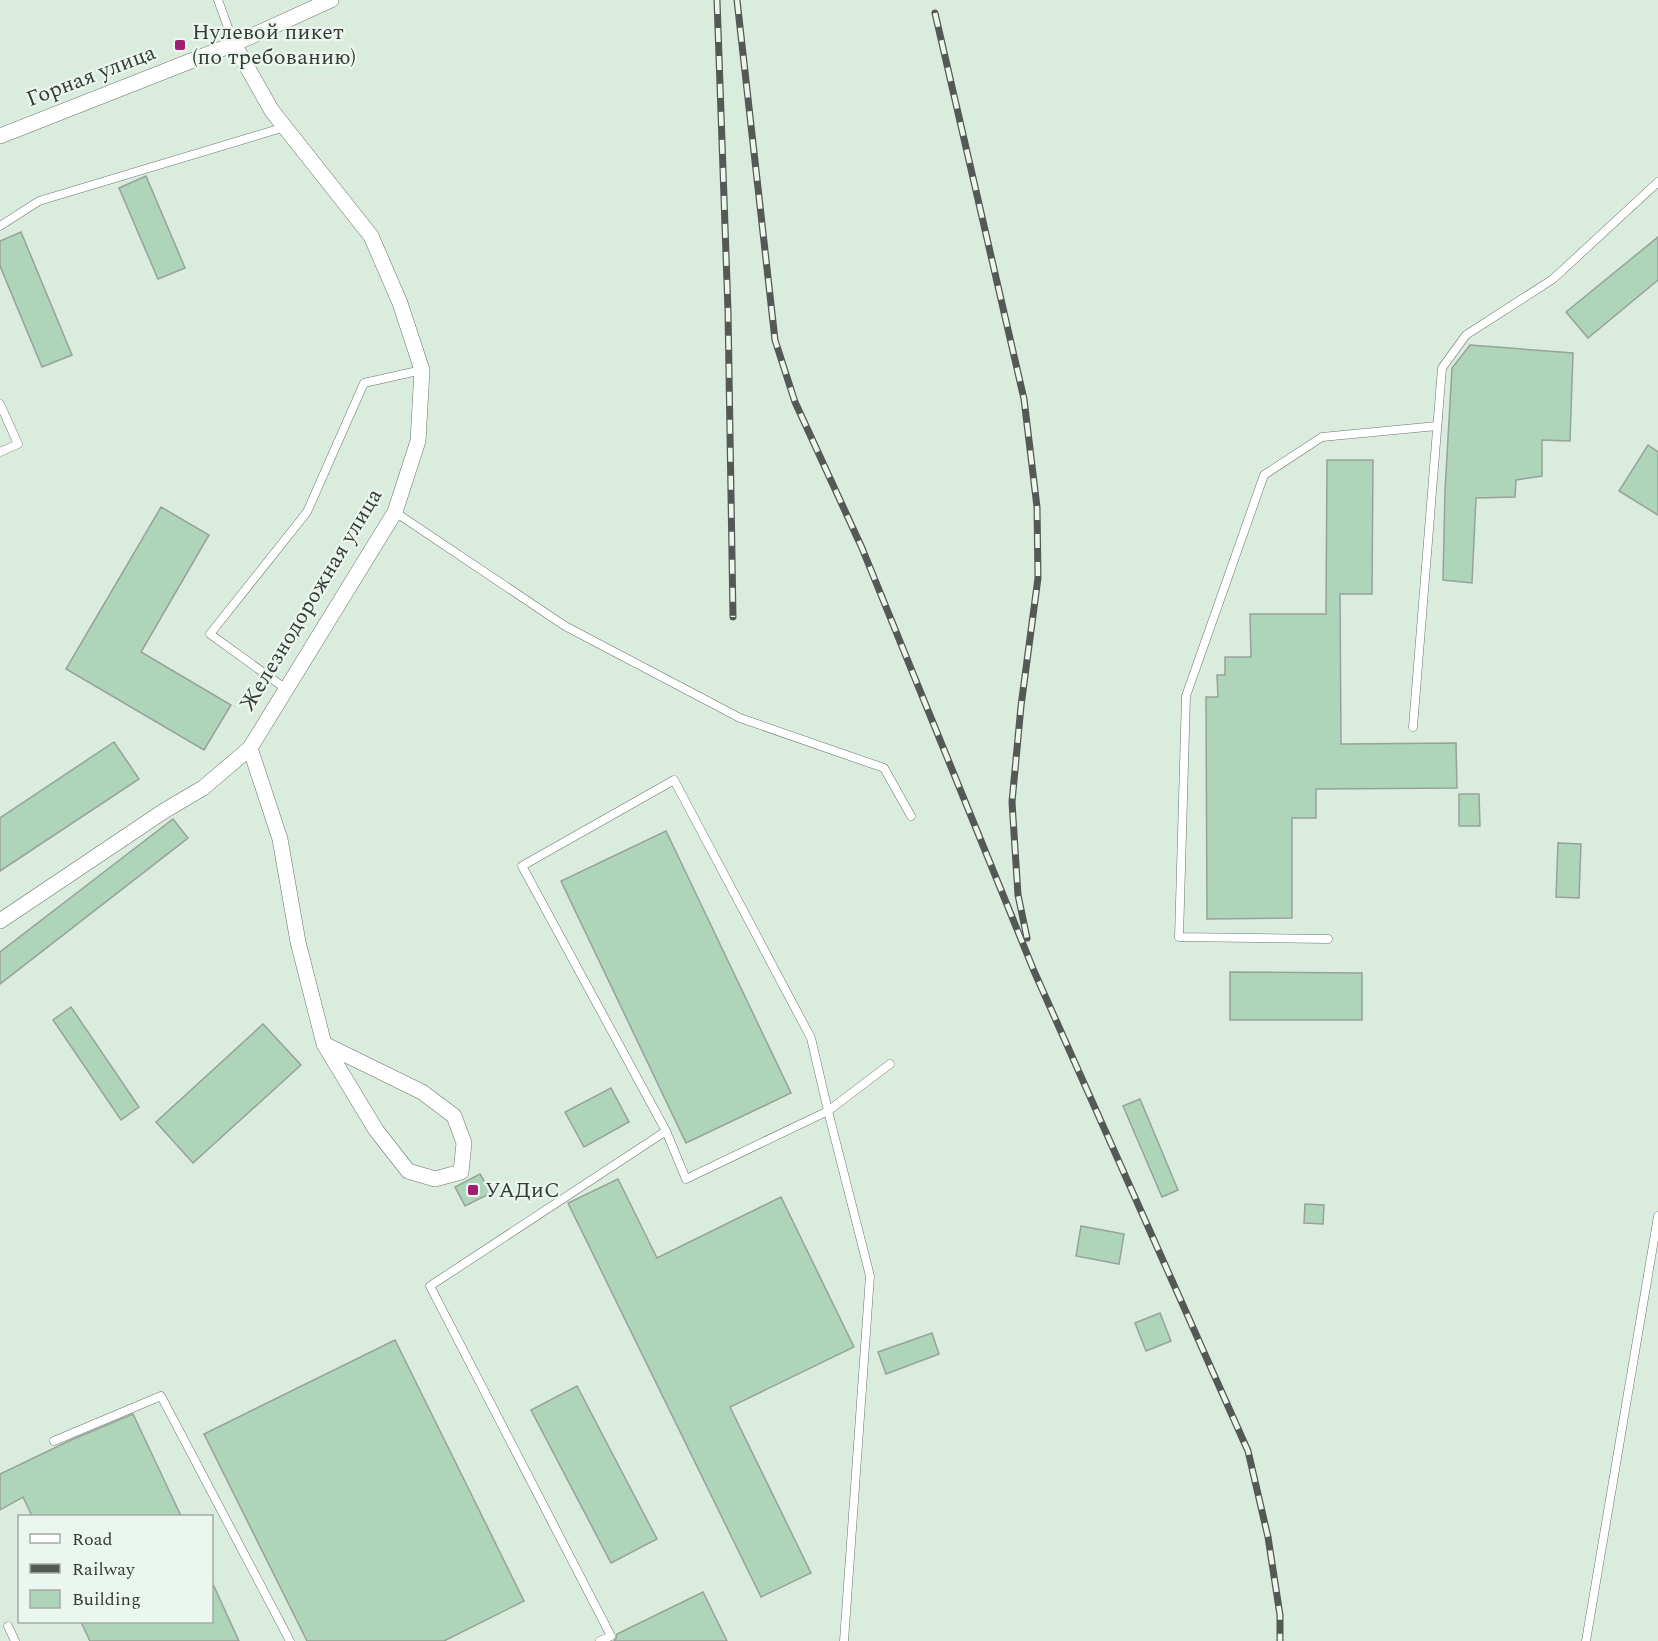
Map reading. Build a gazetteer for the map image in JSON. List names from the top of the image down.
{
  "streets": {
    "street": ["Горная улица", "Железнодорожная улица"]
  },
  "crossings": [
    ["Горная улица", "Железнодорожная улица"]
  ],
  "places": {
    "transit": ["Нулевой пикет (по требованию)", "УАДиС"]
  },
  "legend": ["Road", "Railway", "Building"]
}
